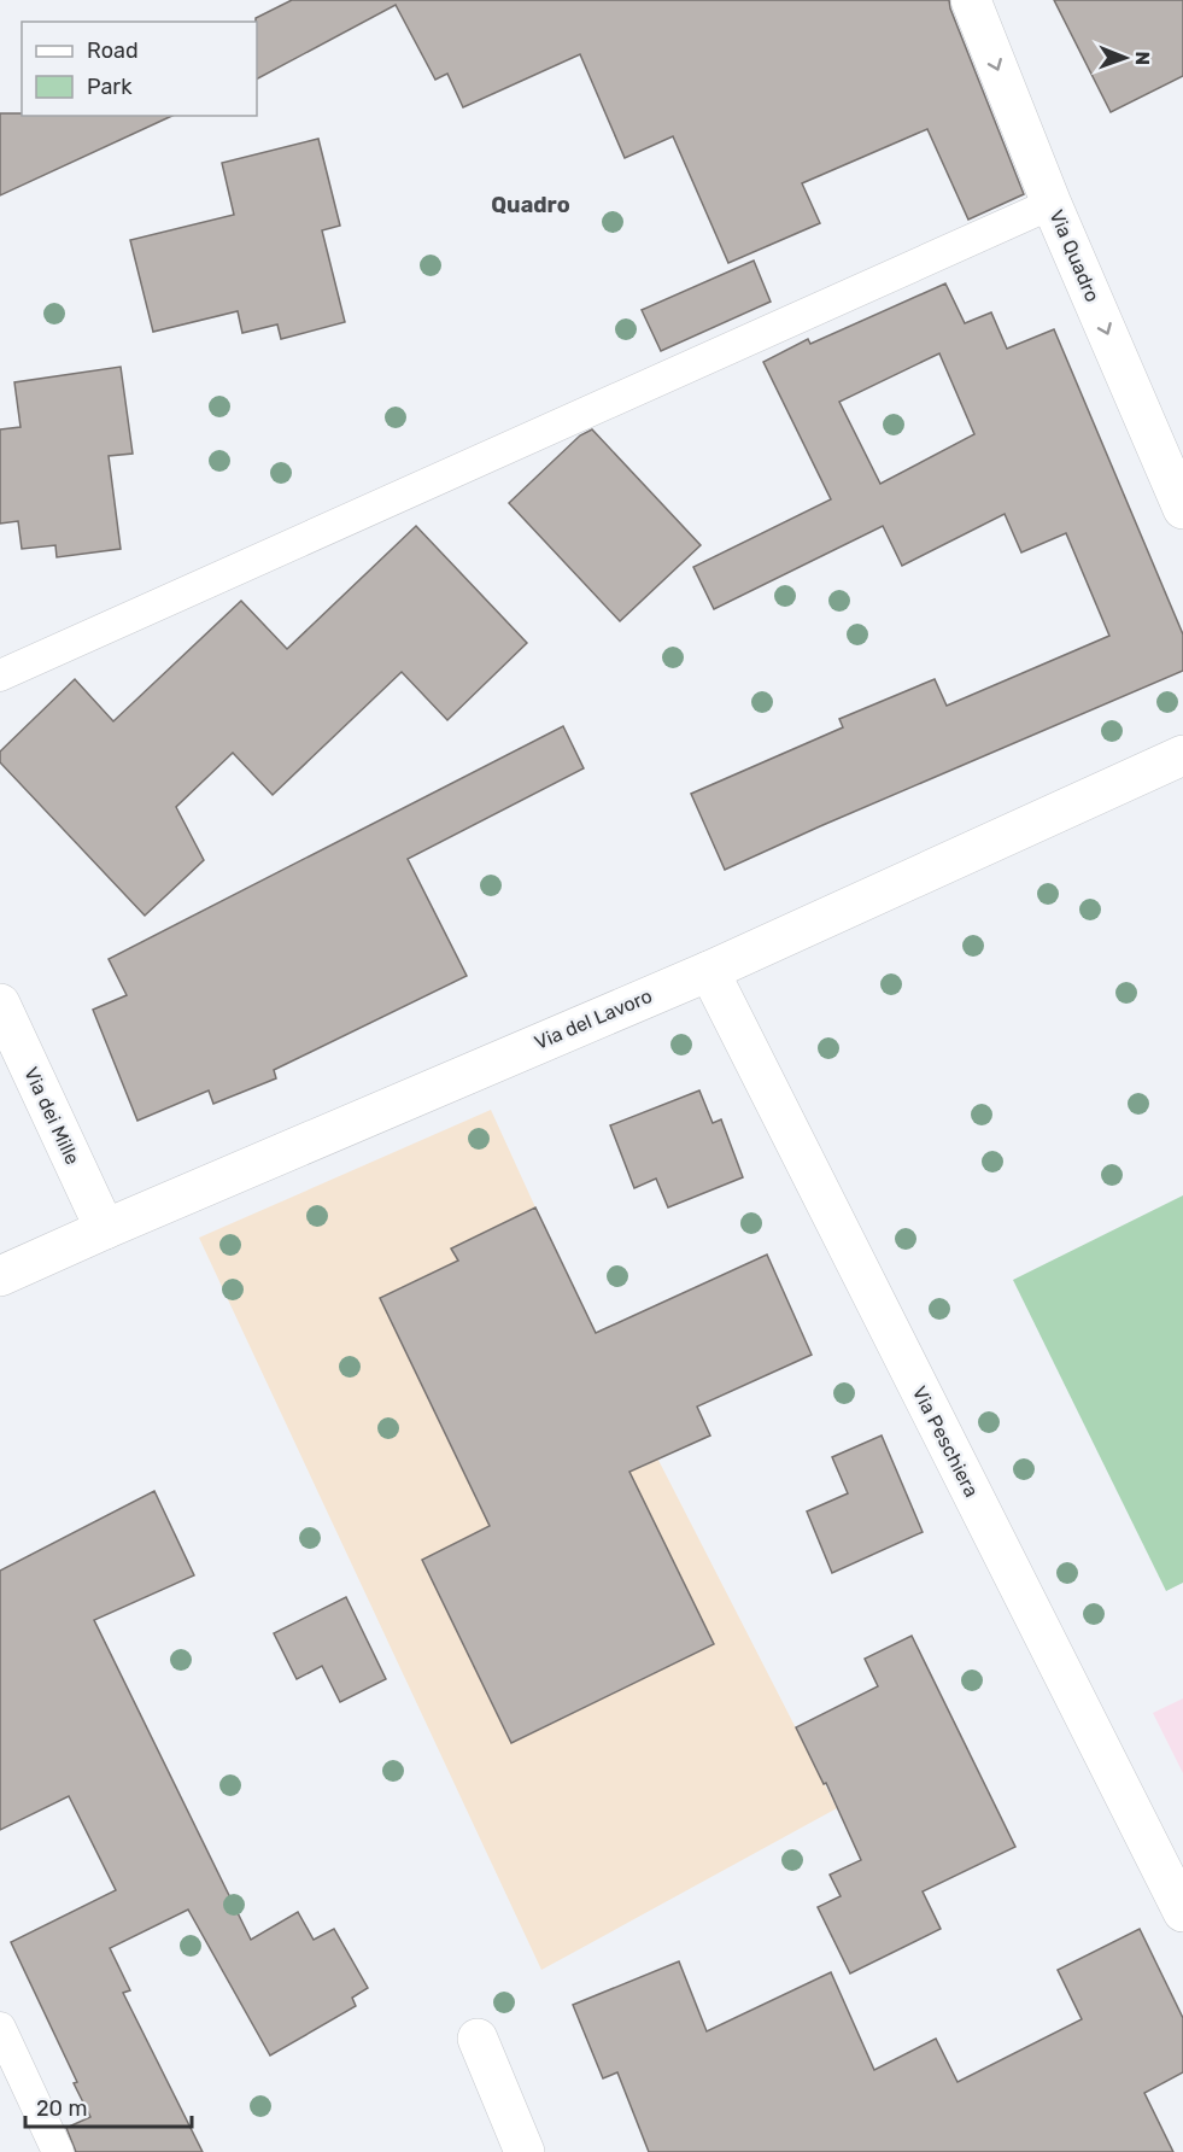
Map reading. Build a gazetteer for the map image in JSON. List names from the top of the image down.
{
  "streets": {
    "street": [
      "Via Quadro",
      "Via del Lavoro",
      "Via dei Mille",
      "Via Peschiera"
    ]
  },
  "crossings": [
    ["Via del Lavoro", "Via dei Mille"],
    ["Via del Lavoro", "Via Peschiera"]
  ],
  "one_way": ["Via Quadro"],
  "districts": ["Quadro"],
  "legend": ["Road", "Park"],
  "scale_bar": "20 m",
  "north": "right"
}
